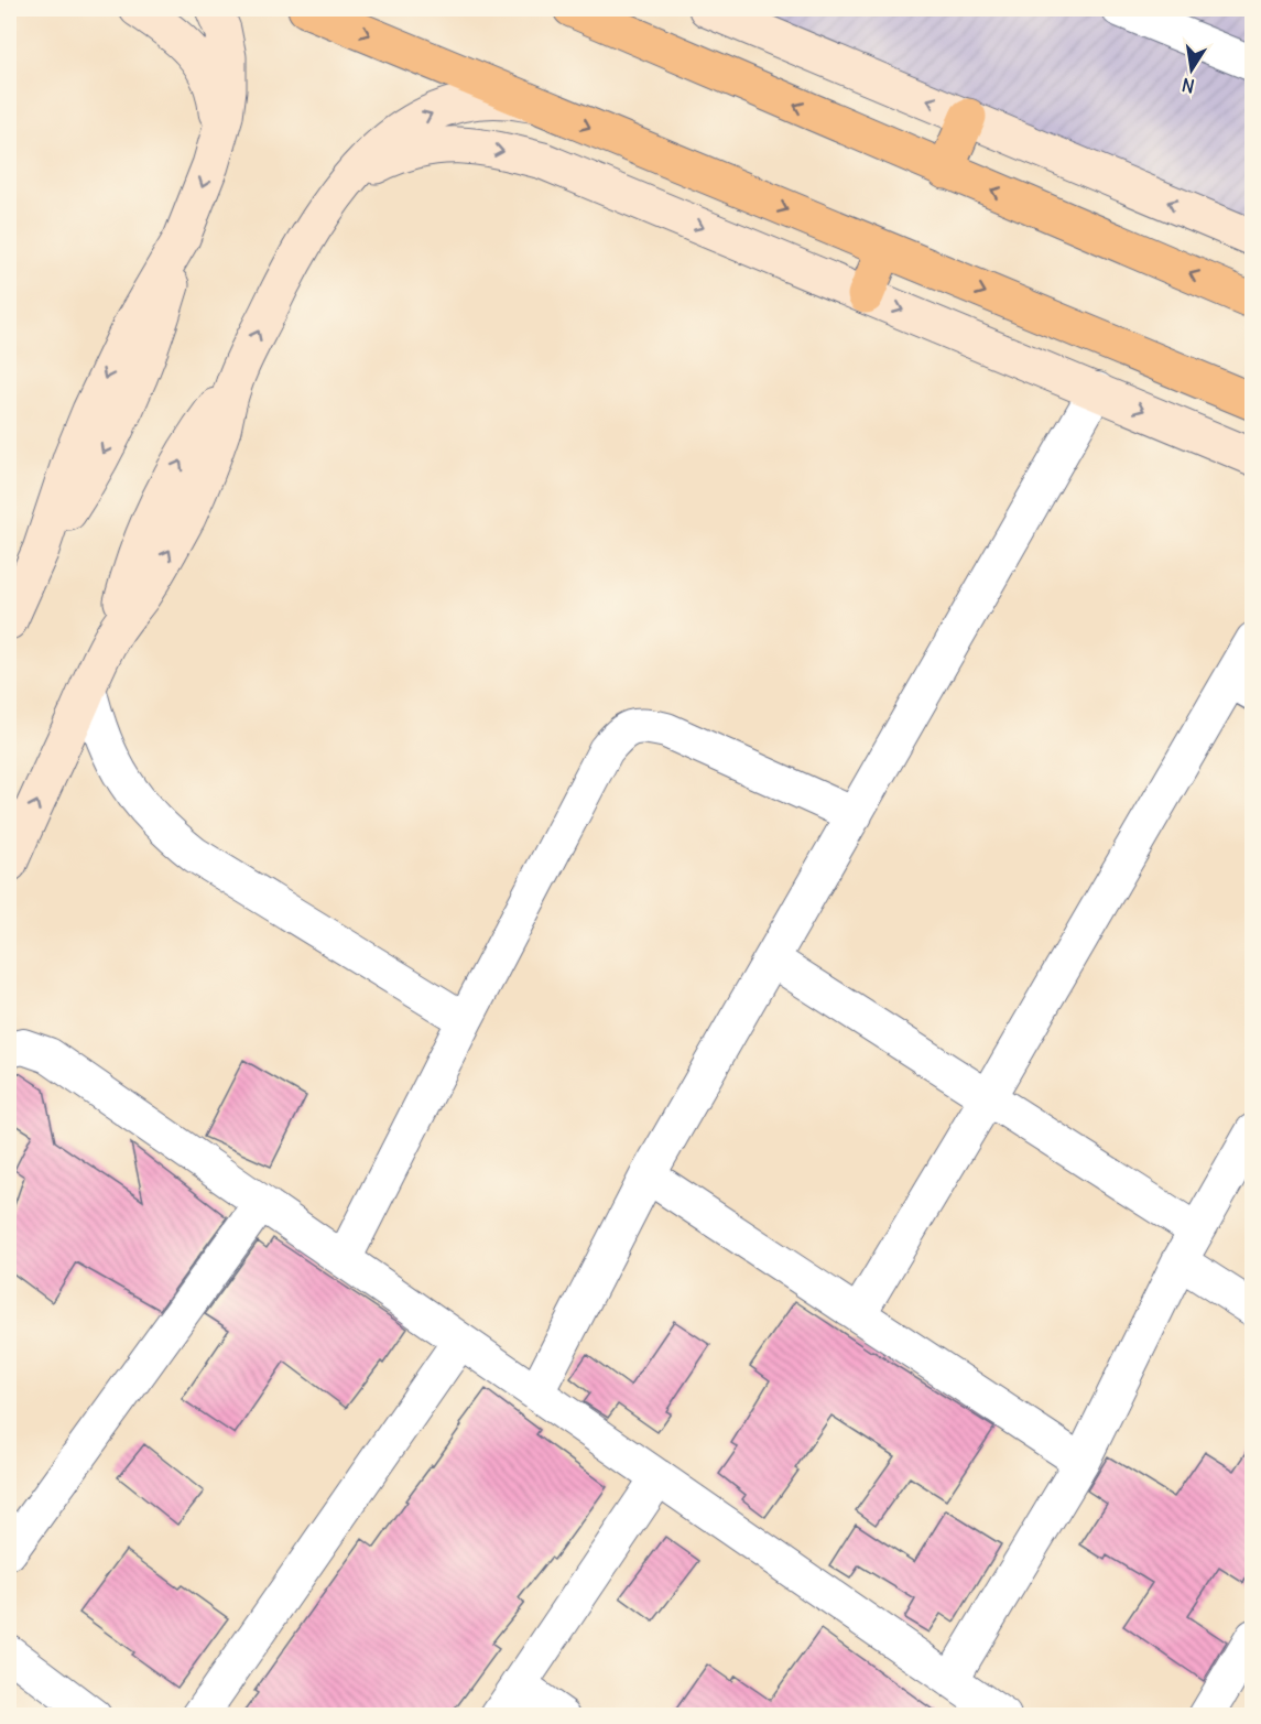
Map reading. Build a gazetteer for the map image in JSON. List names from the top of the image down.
{
  "north": "bottom"
}
